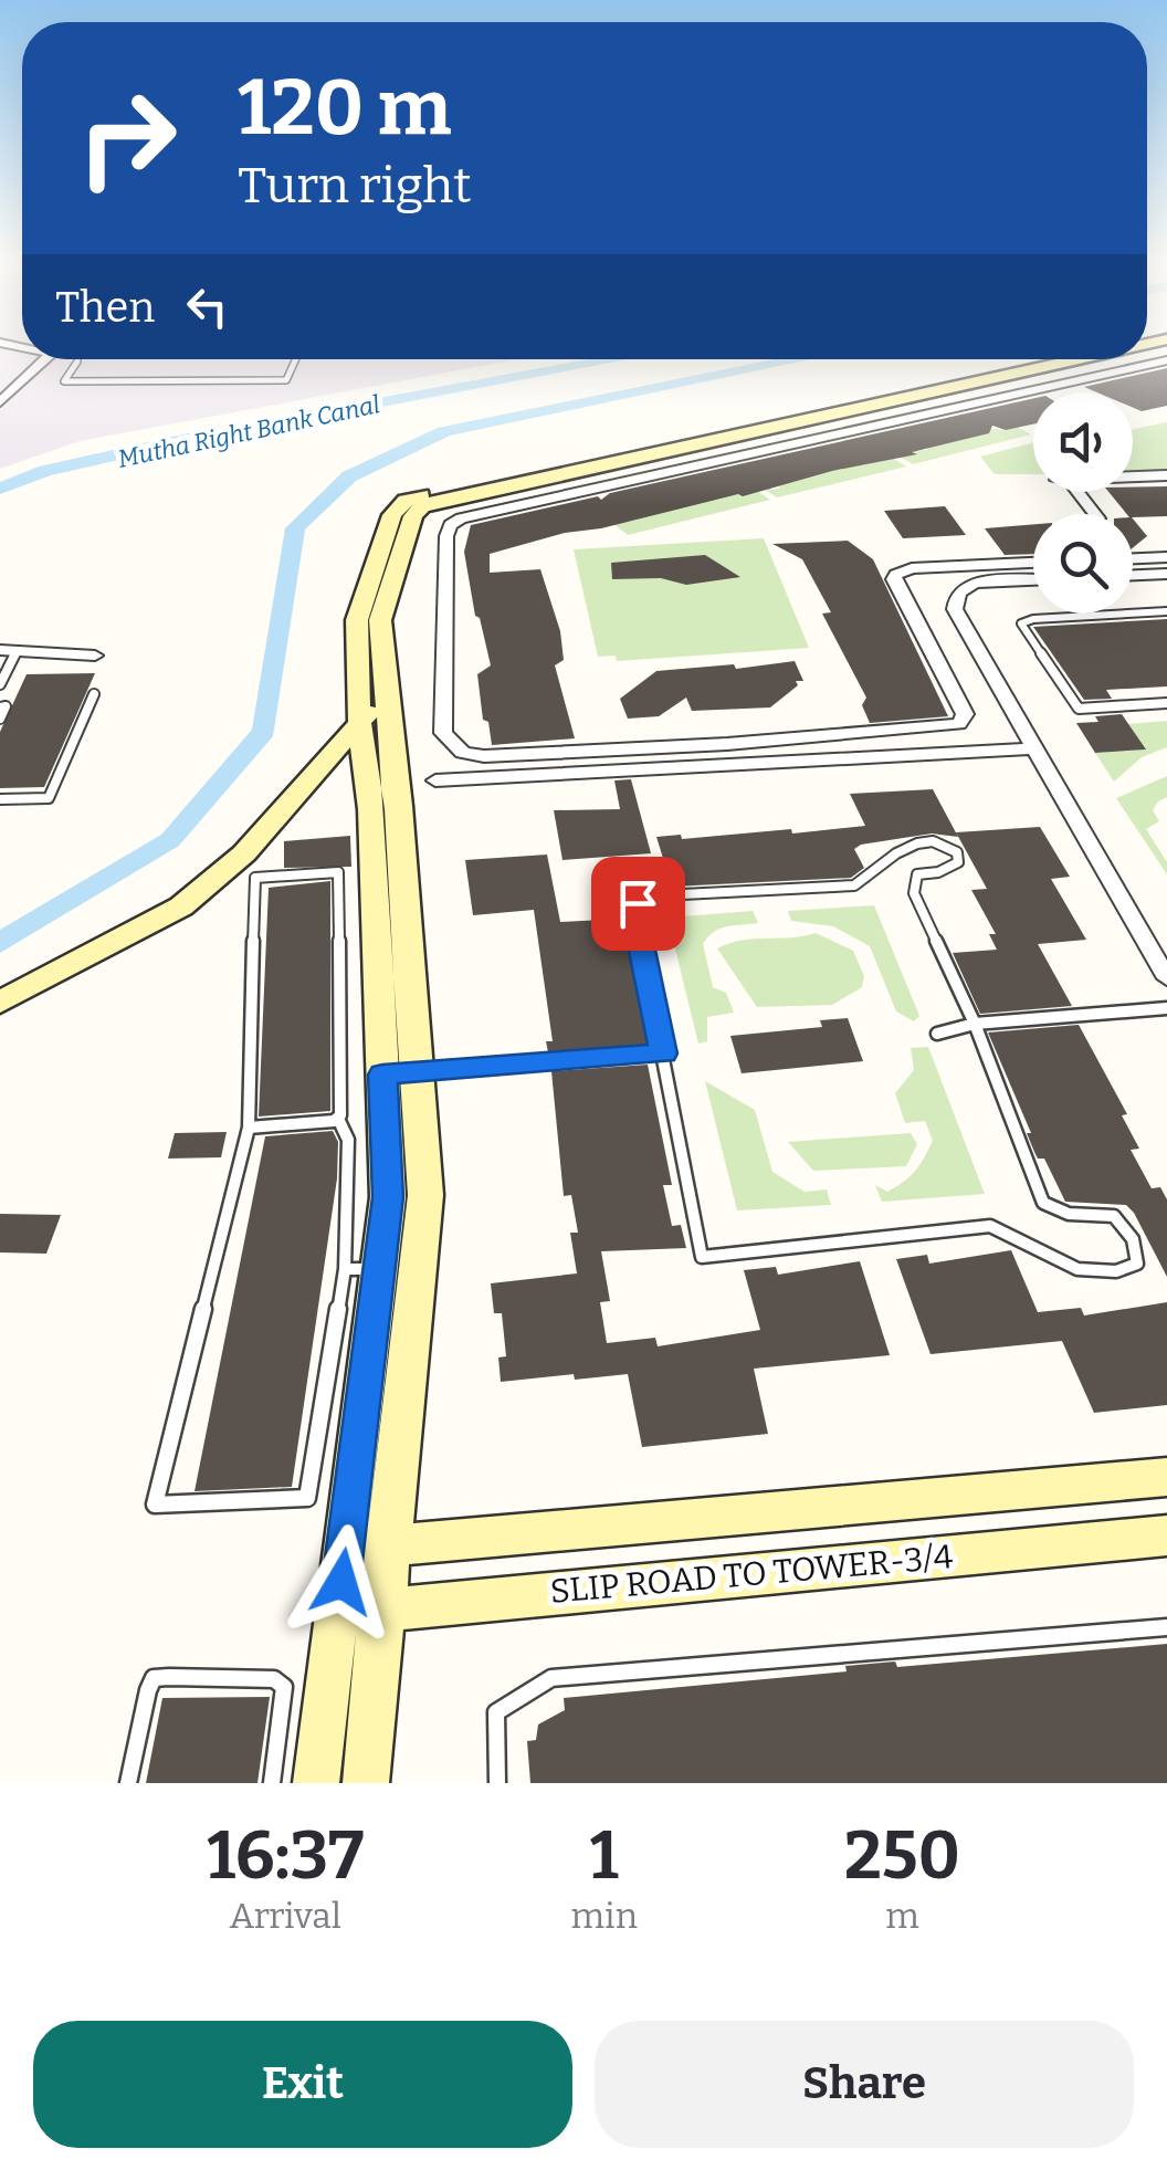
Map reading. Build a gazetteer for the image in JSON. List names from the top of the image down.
{
  "streets": {
    "street": ["SLIP ROAD TO TOWER-3/4"]
  },
  "water": ["Mutha Right Bank Canal"],
  "page": {
    "turn": ["120 m", "Turn right"],
    "then": "Then",
    "eta": [
      "16:37",
      "Arrival",
      "1",
      "min",
      "250",
      "m"
    ],
    "buttons": ["Exit", "Share"]
  }
}
